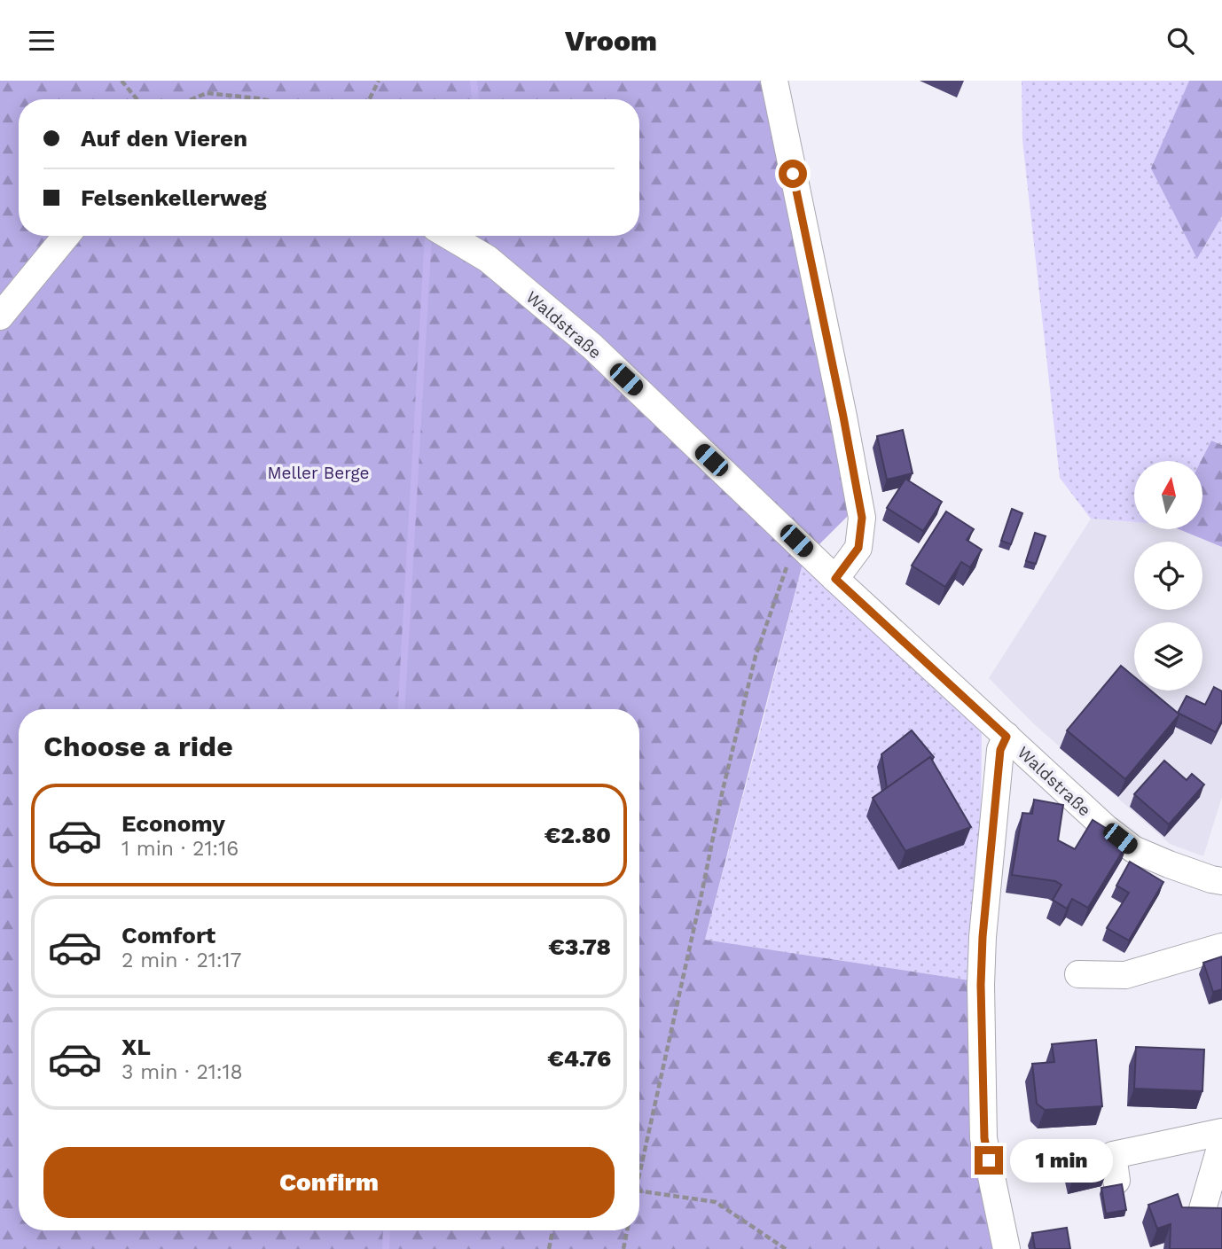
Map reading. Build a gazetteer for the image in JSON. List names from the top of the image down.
{
  "streets": {
    "street": ["Waldstraße"]
  },
  "parks": ["Meller Berge"],
  "north": "top",
  "page": {
    "header": "Vroom",
    "banner": ["Auf den Vieren", "Felsenkellerweg"],
    "heading": "Choose a ride",
    "list": [
      {
        "name": "Economy",
        "note": "1 min · 21:16",
        "value": "€2.80"
      },
      {
        "name": "Comfort",
        "note": "2 min · 21:17",
        "value": "€3.78"
      },
      {
        "name": "XL",
        "note": "3 min · 21:18",
        "value": "€4.76"
      }
    ],
    "buttons": "Confirm",
    "bubble": "1 min"
  }
}
